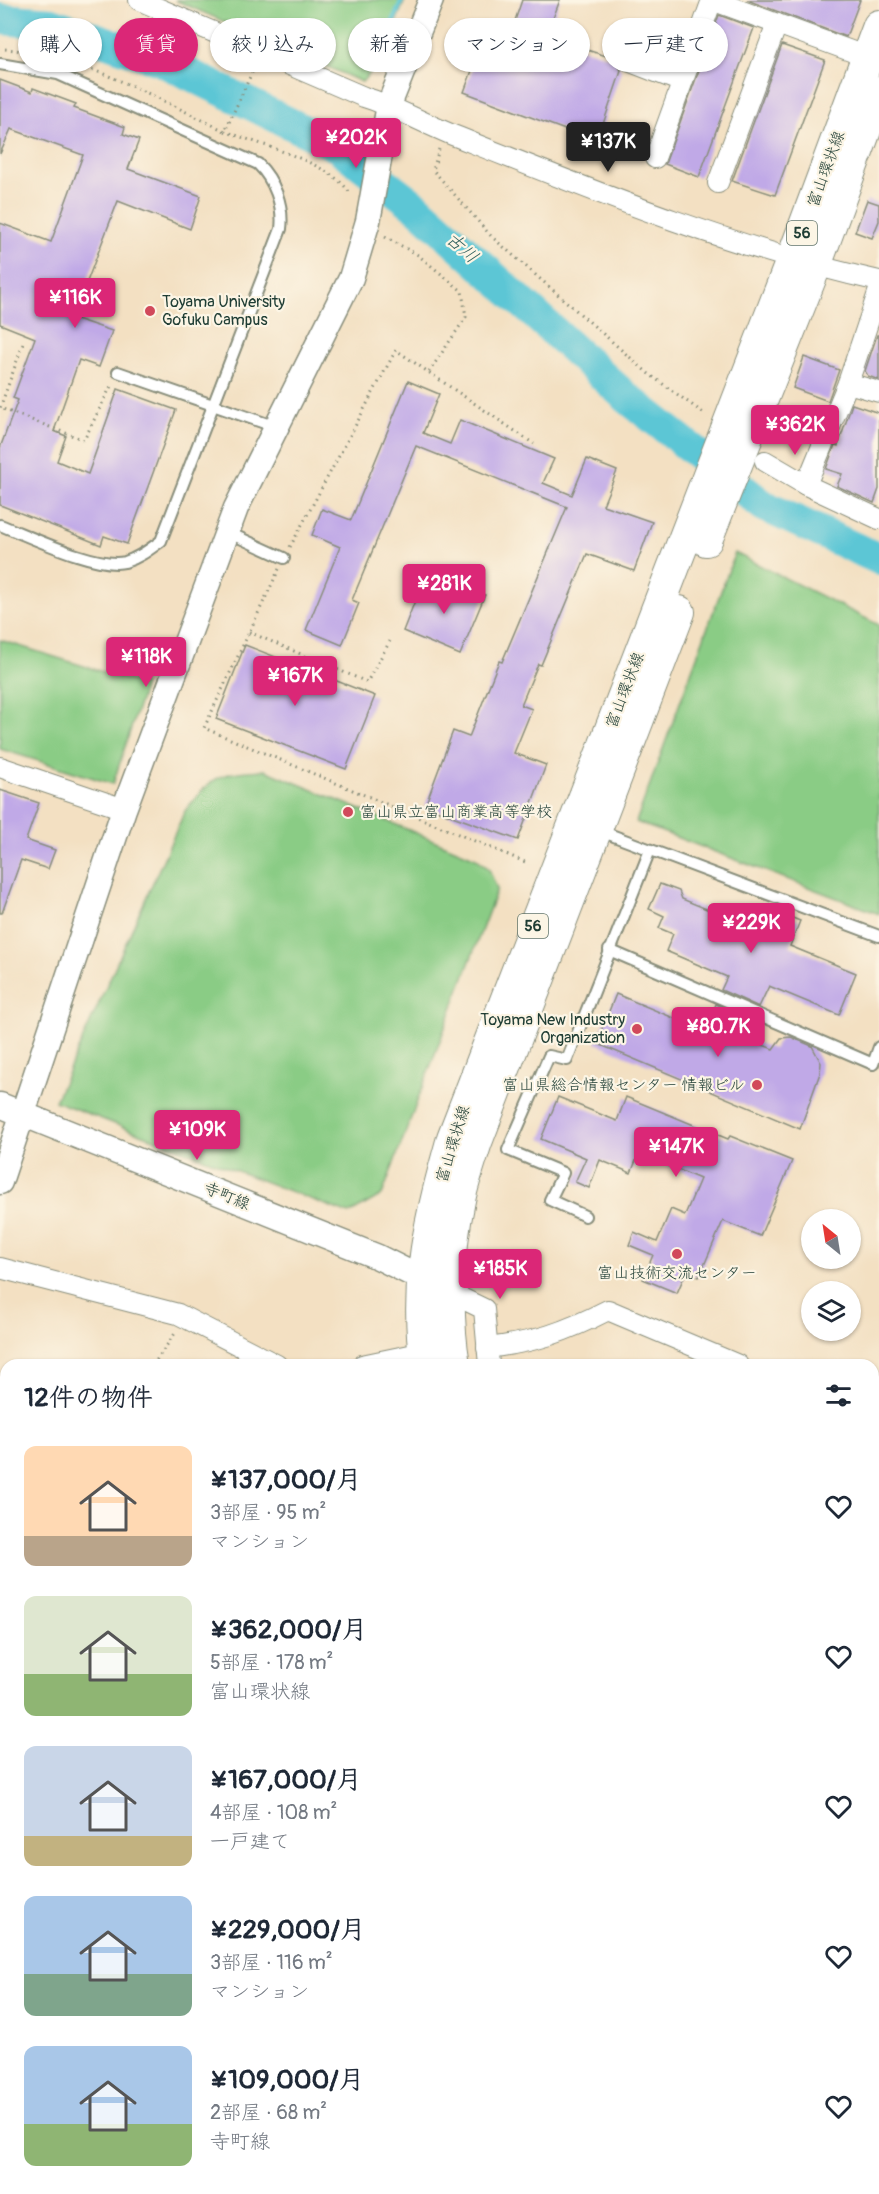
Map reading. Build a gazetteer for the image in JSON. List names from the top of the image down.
{
  "streets": {
    "main road": ["富山環状線", "56"],
    "street": ["寺町線"]
  },
  "crossings": [
    ["富山環状線", "寺町線"]
  ],
  "water": ["古川"],
  "places": [
    "Toyama University Gofuku Campus",
    "富山県立富山商業高等学校",
    "Toyama New Industry Organization",
    "富山県総合情報センター 情報ビル",
    "富山技術交流センター"
  ],
  "north": "top left",
  "page": {
    "chip": [
      "購入",
      "賃貸",
      "絞り込み",
      "新着",
      "マンション",
      "一戸建て"
    ],
    "price": [
      "¥202K",
      "¥137K",
      "¥116K",
      "¥362K",
      "¥281K",
      "¥118K",
      "¥167K",
      "¥229K",
      "¥80.7K",
      "¥109K",
      "¥147K",
      "¥185K"
    ],
    "heading": "12件の物件",
    "list": [
      {
        "name": "¥137,000/月",
        "note": "3部屋 · 95 m² · マンション"
      },
      {
        "name": "¥362,000/月",
        "note": "5部屋 · 178 m² · 富山環状線"
      },
      {
        "name": "¥167,000/月",
        "note": "4部屋 · 108 m² · 一戸建て"
      },
      {
        "name": "¥229,000/月",
        "note": "3部屋 · 116 m² · マンション"
      },
      {
        "name": "¥109,000/月",
        "note": "2部屋 · 68 m² · 寺町線"
      }
    ]
  }
}
